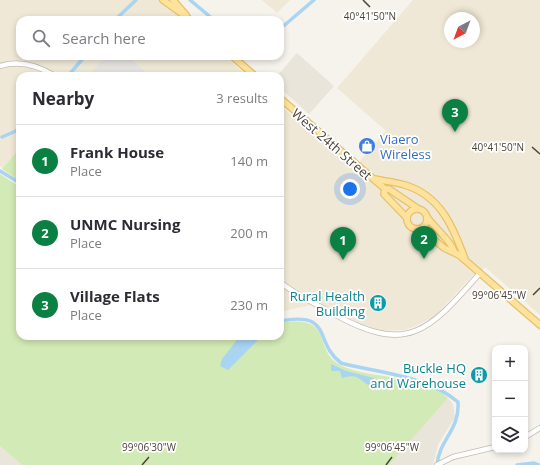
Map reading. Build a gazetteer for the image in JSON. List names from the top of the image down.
{
  "streets": {
    "main road": ["West 24th Street"]
  },
  "places": {
    "shop": ["Viaero Wireless"],
    "building": ["Rural Health Building", "Buckle HQ and Warehouse"]
  },
  "north": "bottom left",
  "page": {
    "search": "Search here",
    "heading": ["Nearby", "3 results"],
    "pins": ["3", "2", "1"],
    "list": [
      {
        "mark": "1",
        "name": "Frank House",
        "note": "Place",
        "value": "140 m"
      },
      {
        "mark": "2",
        "name": "UNMC Nursing",
        "note": "Place",
        "value": "200 m"
      },
      {
        "mark": "3",
        "name": "Village Flats",
        "note": "Place",
        "value": "230 m"
      }
    ],
    "map_buttons": ["+", "−"]
  },
  "coordinates": ["40°41'50\"N", "99°06'45\"W", "99°06'30\"W"]
}
